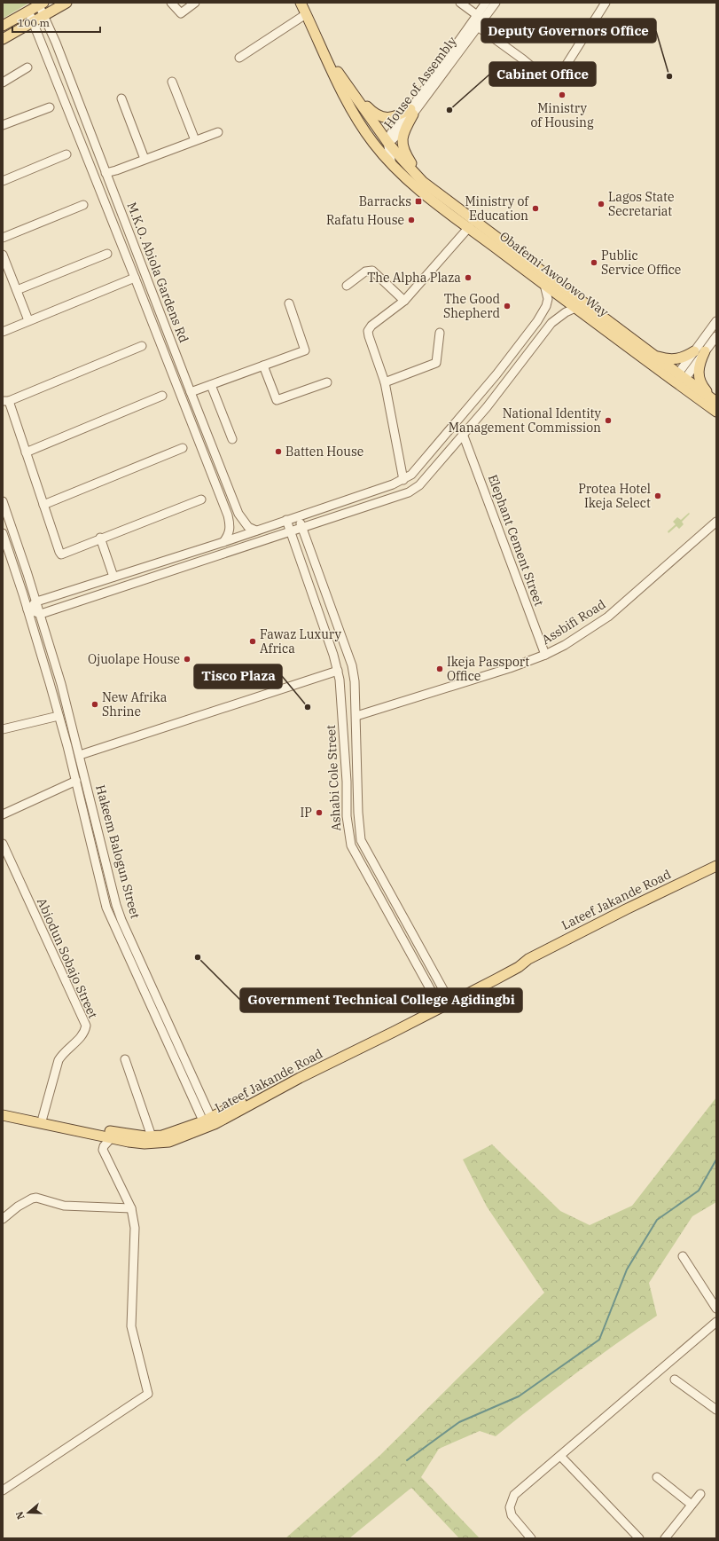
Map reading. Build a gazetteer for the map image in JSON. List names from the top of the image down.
{
  "streets": {
    "main road": ["Obafemi Awolowo Way", "Lateef Jakande Road"],
    "street": [
      "House of Assembly",
      "M.K.O. Abiola Gardens Rd",
      "Elephant Cement Street",
      "Assbifi Road",
      "Ashabi Cole Street",
      "Hakeem Balogun Street",
      "Abiodun Sobajo Street"
    ]
  },
  "crossings": [
    ["House of Assembly", "Obafemi Awolowo Way"],
    ["Elephant Cement Street", "Assbifi Road"],
    ["Assbifi Road", "Ashabi Cole Street"],
    ["Ashabi Cole Street", "Lateef Jakande Road"],
    ["Hakeem Balogun Street", "Lateef Jakande Road"],
    ["Lateef Jakande Road", "Abiodun Sobajo Street"]
  ],
  "places": {
    "other": [
      "Deputy Governors Office",
      "Ministry of Housing",
      "Cabinet Office",
      "Lagos State Secretariat",
      "Ministry of Education",
      "Rafatu House",
      "Public Service Office",
      "The Alpha Plaza",
      "The Good Shepherd",
      "National Identity Management Commission",
      "Batten House",
      "Protea Hotel Ikeja Select",
      "Fawaz Luxury Africa",
      "Ojuolape House",
      "Ikeja Passport Office",
      "New Afrika Shrine",
      "Tisco Plaza",
      "IP",
      "Government Technical College Agidingbi"
    ],
    "transit": ["Barracks"]
  },
  "scale_bar": "100 m",
  "north": "left"
}
